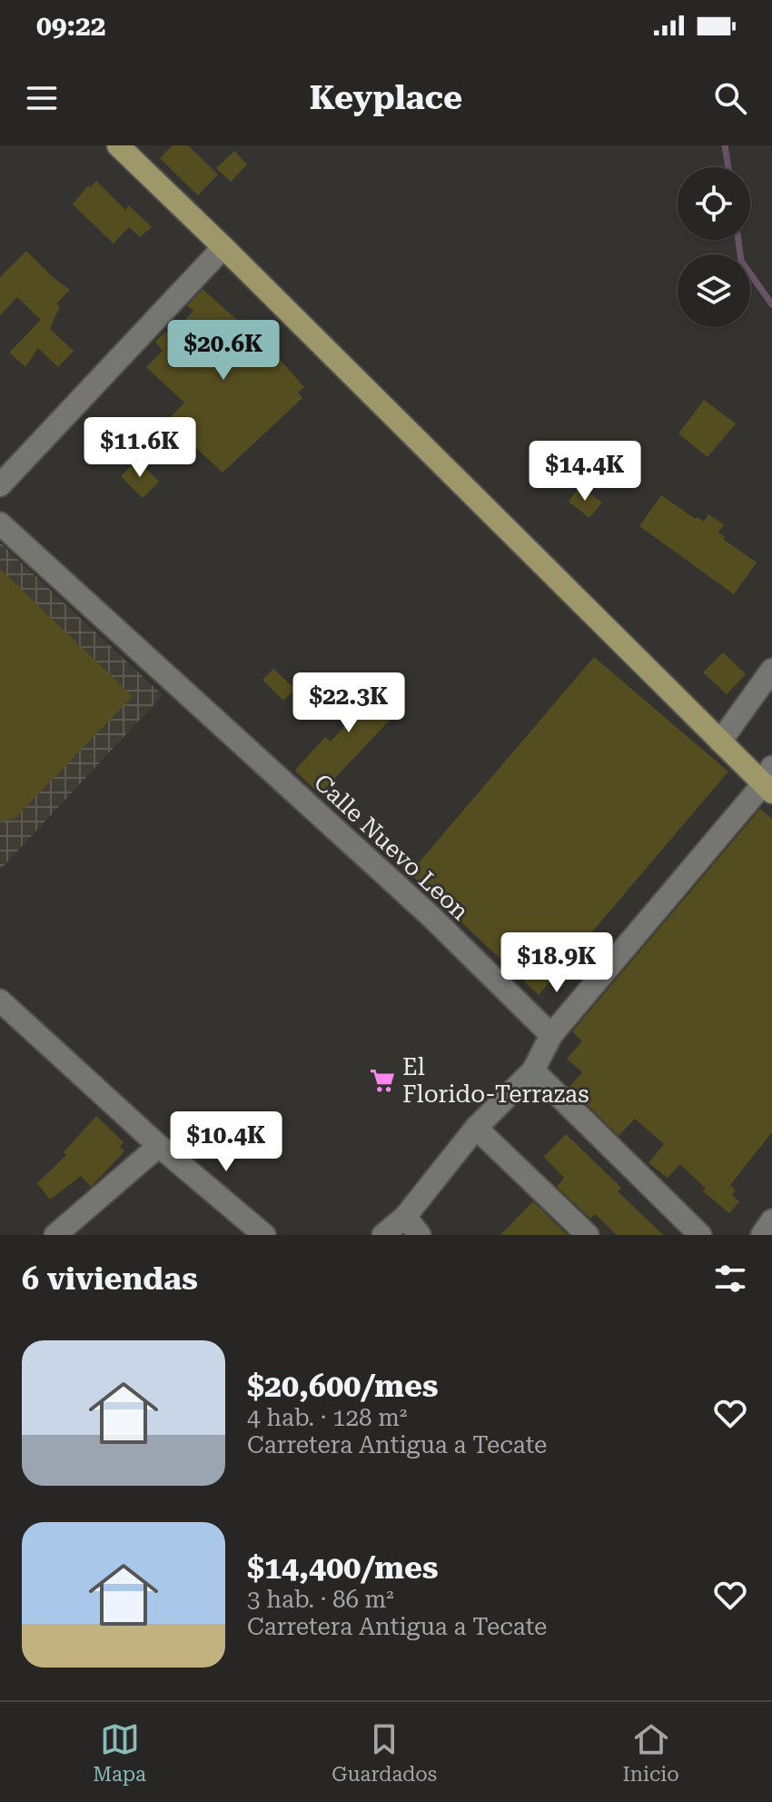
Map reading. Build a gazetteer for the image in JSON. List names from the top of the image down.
{
  "streets": {
    "street": ["Calle Nuevo Leon"]
  },
  "places": {
    "supermarket": ["El Florido-Terrazas"]
  },
  "page": {
    "status": "09:22",
    "header": "Keyplace",
    "price": [
      "$20.6K",
      "$11.6K",
      "$14.4K",
      "$22.3K",
      "$18.9K",
      "$10.4K"
    ],
    "heading": "6 viviendas",
    "list": [
      {
        "name": "$20,600/mes",
        "note": "4 hab. · 128 m² · Carretera Antigua a Tecate"
      },
      {
        "name": "$14,400/mes",
        "note": "3 hab. · 86 m² · Carretera Antigua a Tecate"
      }
    ],
    "tabs": ["Mapa", "Guardados", "Inicio"]
  }
}
